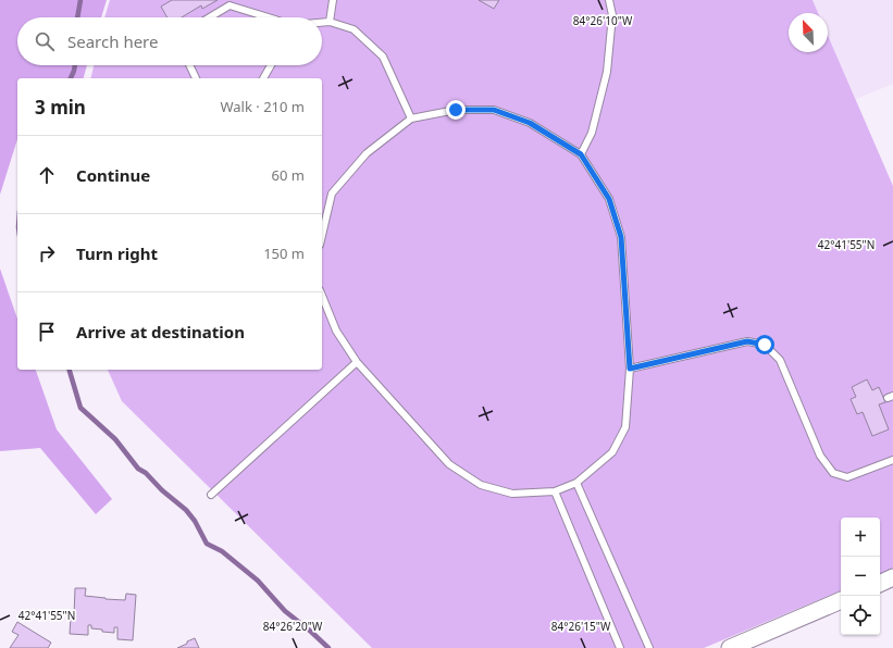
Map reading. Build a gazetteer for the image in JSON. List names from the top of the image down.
{
  "north": "top left",
  "page": {
    "search": "Search here",
    "heading": ["3 min", "Walk · 210 m"],
    "list": [
      ["Continue", "60 m"],
      ["Turn right", "150 m"],
      "Arrive at destination"
    ],
    "map_buttons": ["+", "−"]
  },
  "coordinates": [
    "84°26'10\"W",
    "42°41'55\"N",
    "84°26'20\"W",
    "84°26'15\"W"
  ]
}
